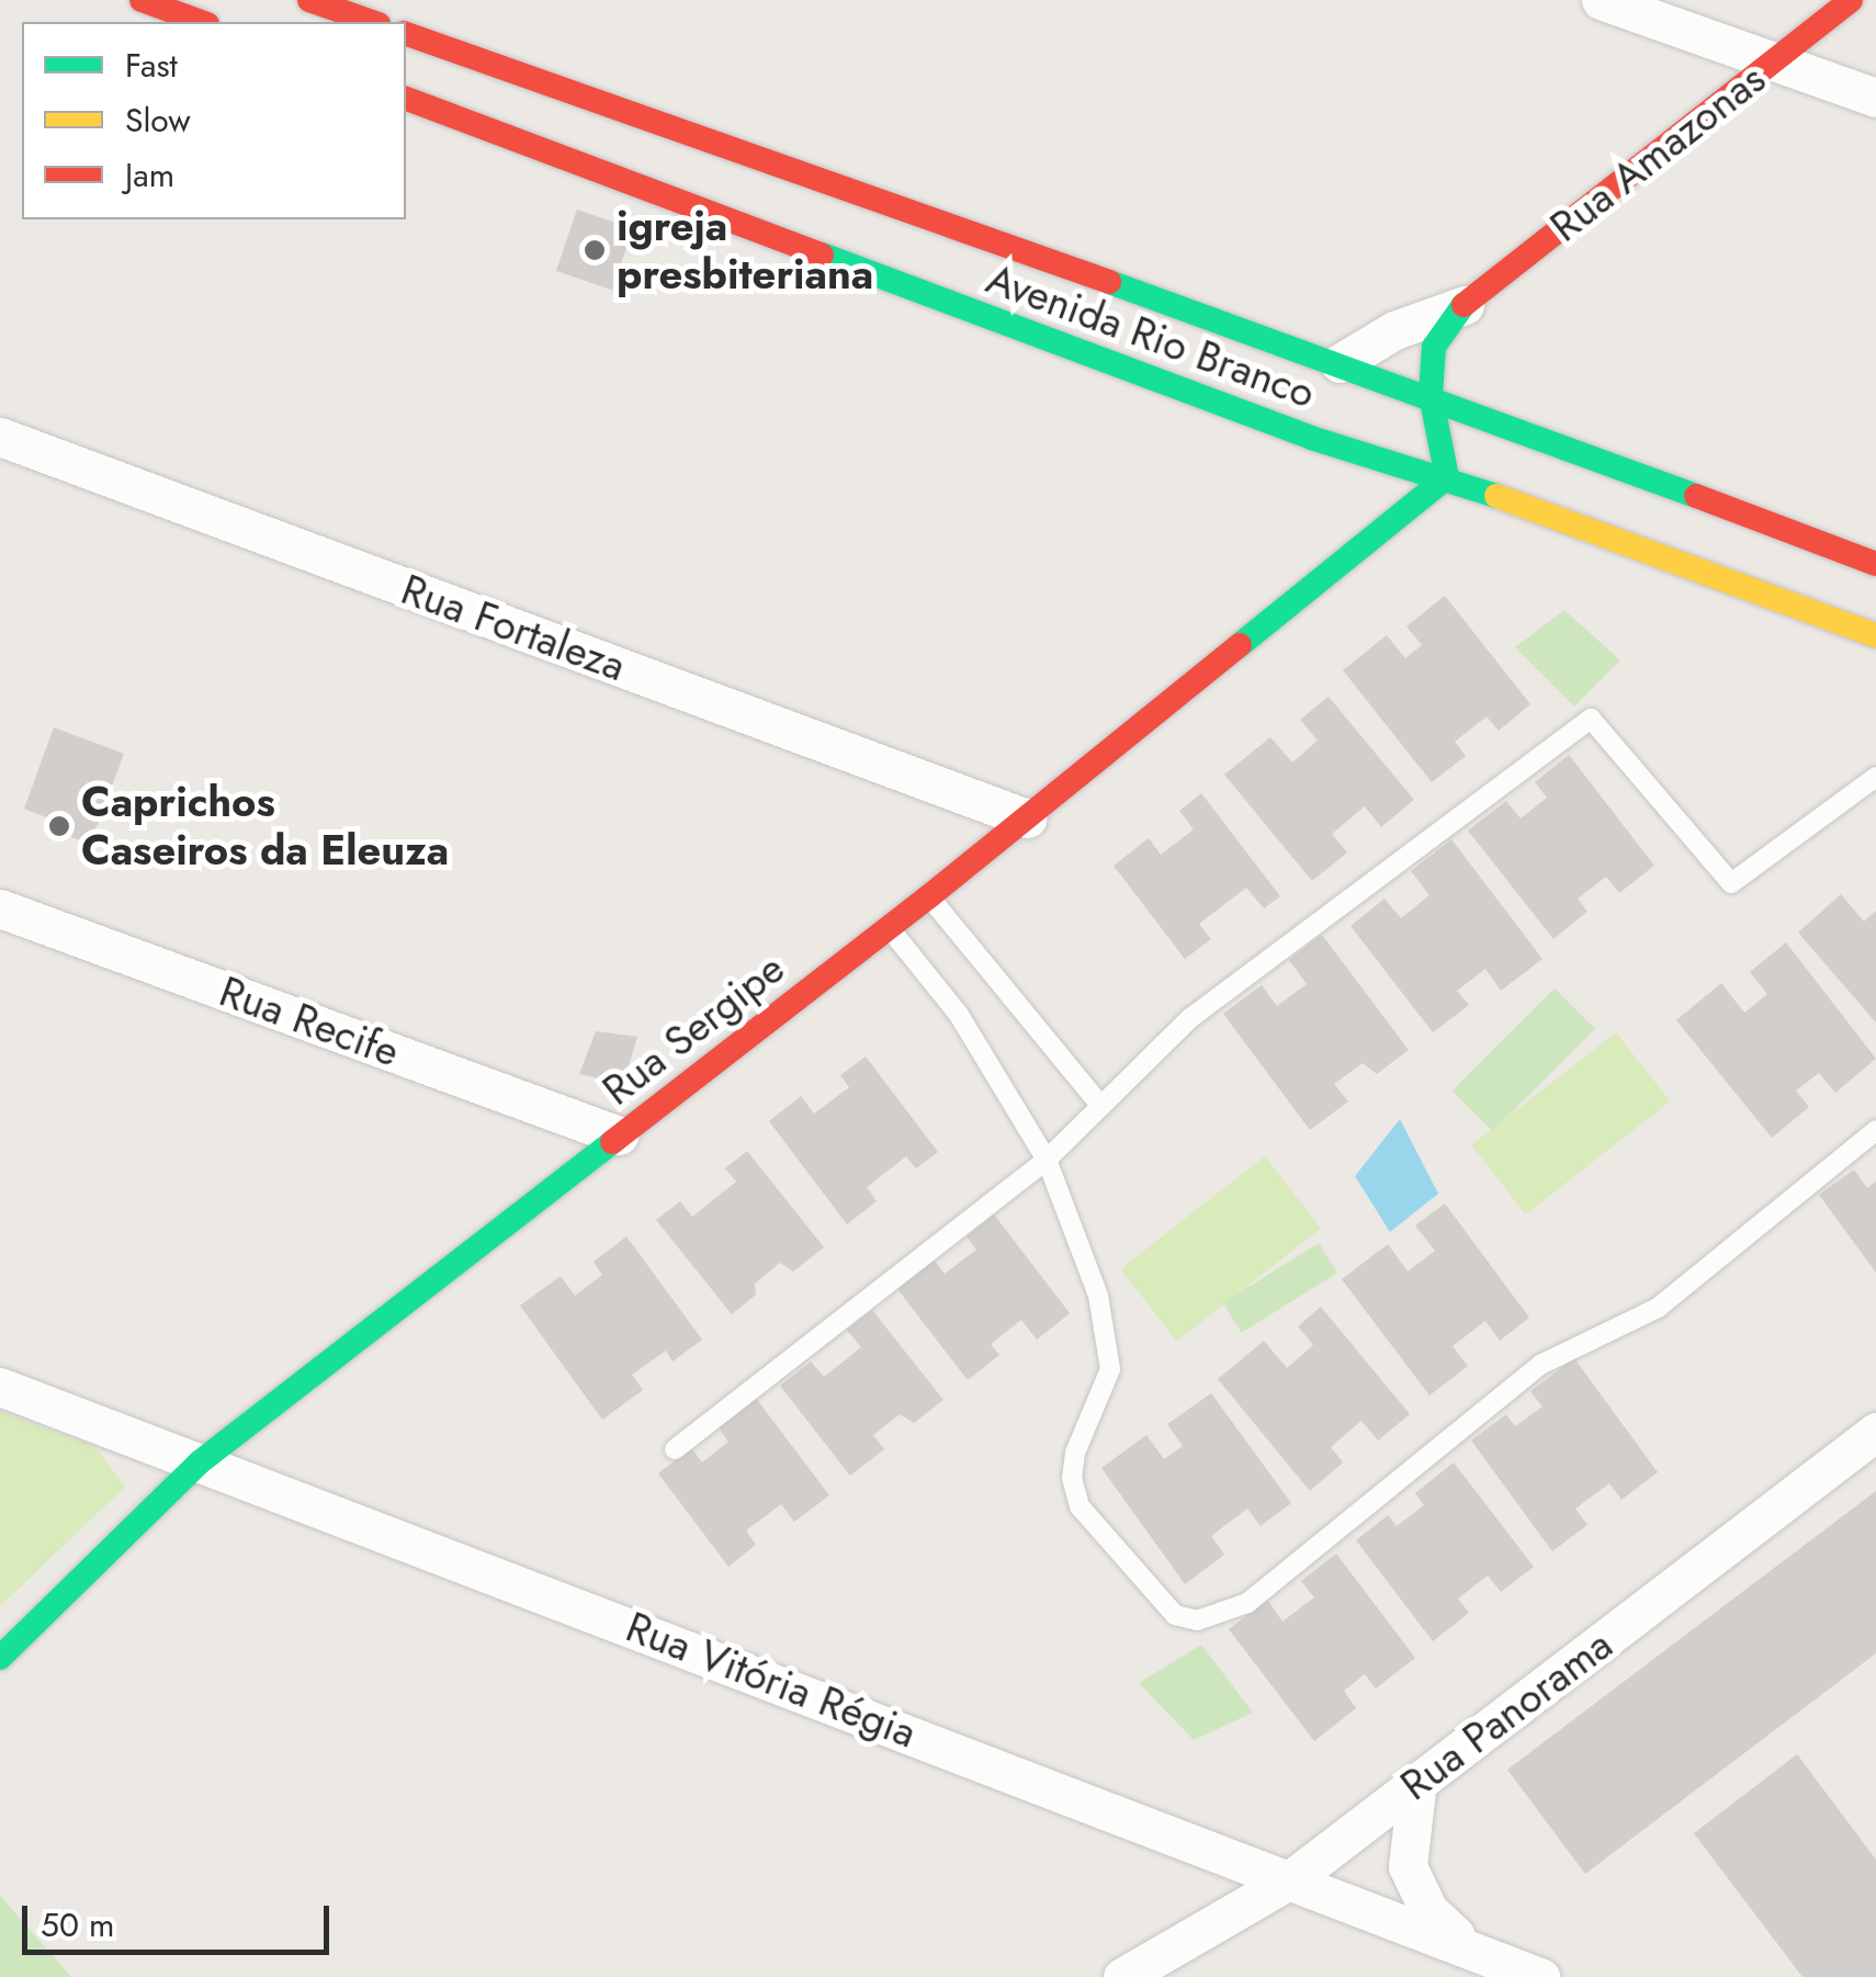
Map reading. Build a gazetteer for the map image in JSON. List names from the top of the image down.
{
  "streets": {
    "street": [
      "Rua Amazonas",
      "Avenida Rio Branco",
      "Rua Fortaleza",
      "Rua Recife",
      "Rua Sergipe",
      "Rua Vitória Régia",
      "Rua Panorama"
    ]
  },
  "crossings": [
    ["Rua Amazonas", "Avenida Rio Branco"],
    ["Rua Amazonas", "Rua Sergipe"],
    ["Avenida Rio Branco", "Rua Sergipe"],
    ["Rua Fortaleza", "Rua Sergipe"],
    ["Rua Recife", "Rua Sergipe"],
    ["Rua Sergipe", "Rua Vitória Régia"],
    ["Rua Vitória Régia", "Rua Panorama"]
  ],
  "places": ["igreja presbiteriana", "Caprichos Caseiros da Eleuza"],
  "legend": ["Fast", "Slow", "Jam"],
  "scale_bar": "50 m"
}
